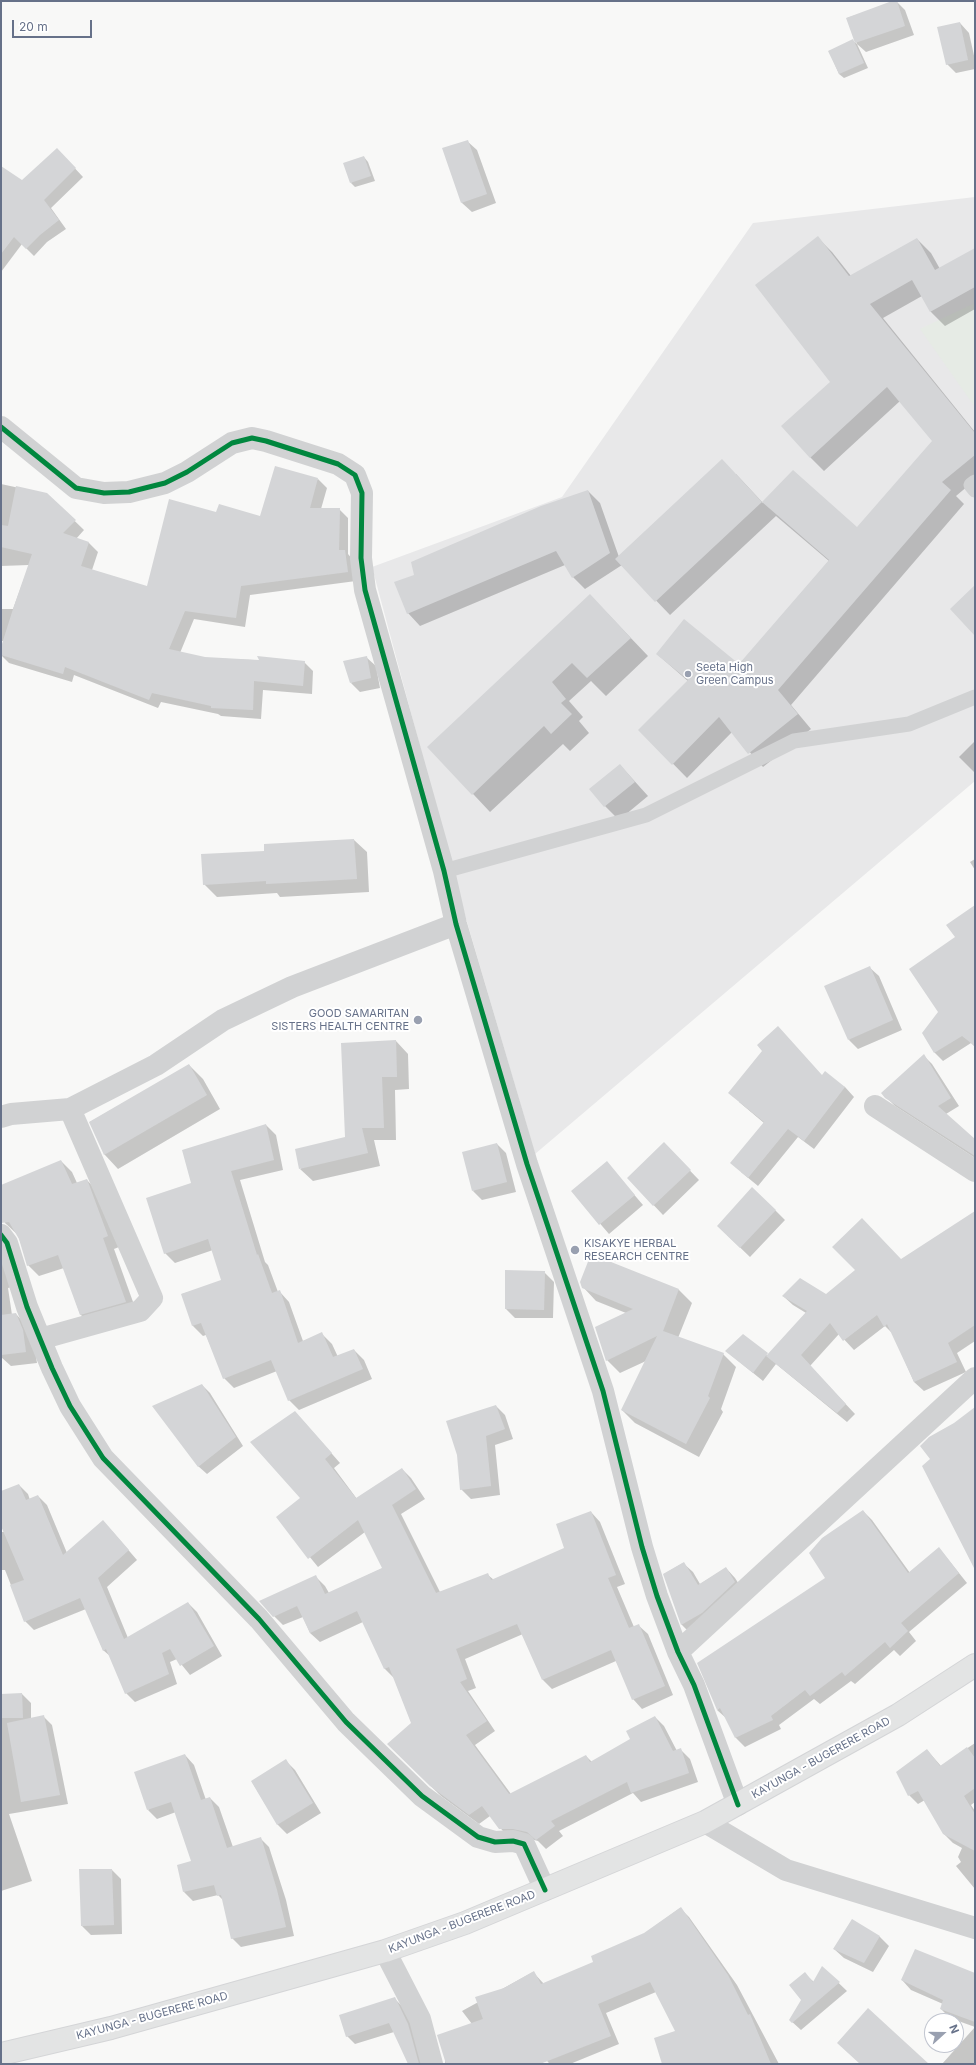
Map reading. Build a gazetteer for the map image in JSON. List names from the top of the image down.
{
  "streets": {
    "main road": ["KAYUNGA - BUGERERE ROAD"]
  },
  "places": ["Seeta High Green Campus", "GOOD SAMARITAN SISTERS HEALTH CENTRE", "KISAKYE HERBAL RESEARCH CENTRE"],
  "scale_bar": "20 m",
  "north": "right"
}
